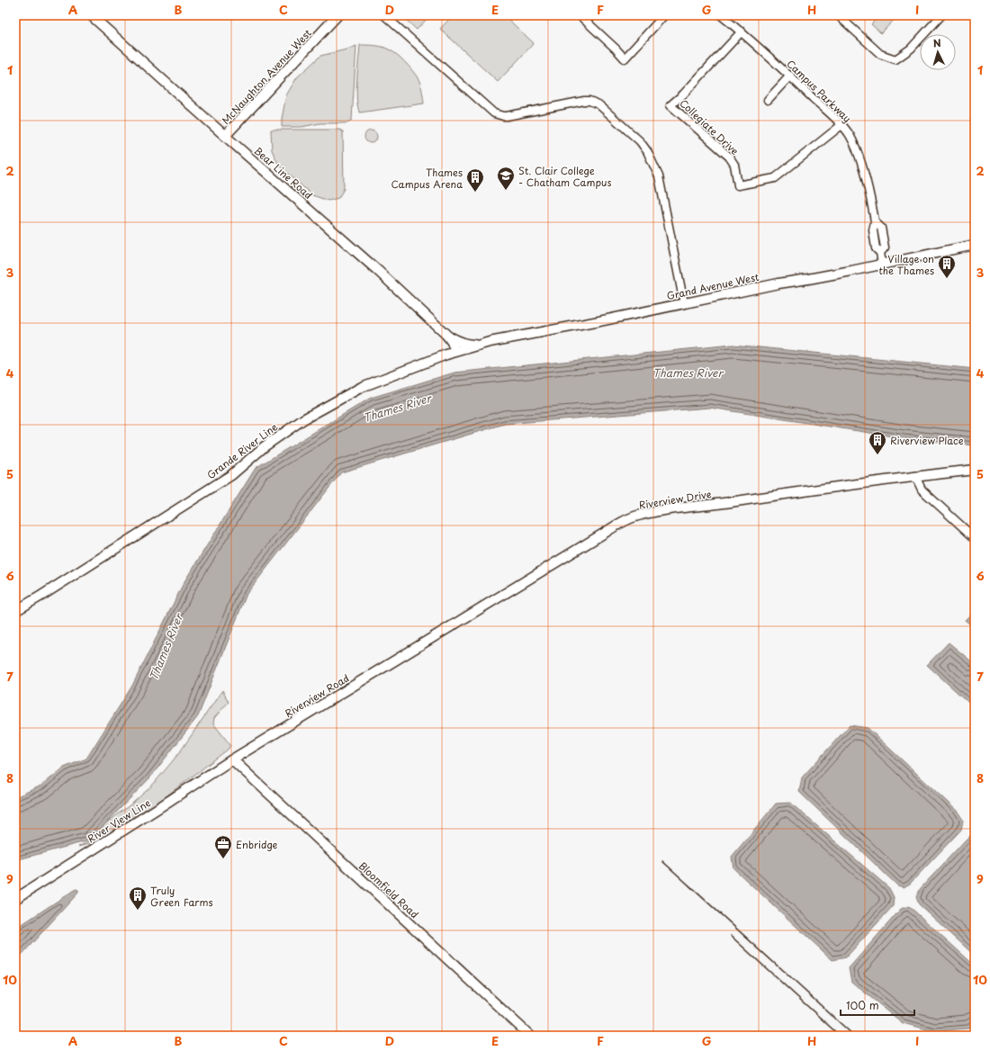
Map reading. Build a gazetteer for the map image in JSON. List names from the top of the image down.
{
  "streets": {
    "main road": [
      "McNaughton Avenue West",
      "Bear Line Road",
      "Grand Avenue West",
      "Grande River Line",
      "Riverview Drive",
      "Riverview Road",
      "River View Line",
      "Bloomfield Road"
    ],
    "street": ["Campus Parkway", "Collegiate Drive"]
  },
  "crossings": [
    ["McNaughton Avenue West", "Bear Line Road"],
    ["Campus Parkway", "Collegiate Drive"],
    ["Campus Parkway", "Grand Avenue West"],
    ["Bear Line Road", "Grand Avenue West"],
    ["Bear Line Road", "Grande River Line"],
    ["Grand Avenue West", "Grande River Line"],
    ["Riverview Drive", "Riverview Road"],
    ["Riverview Road", "River View Line"],
    ["Riverview Road", "Bloomfield Road"],
    ["River View Line", "Bloomfield Road"]
  ],
  "water": ["Thames River"],
  "places": {
    "school or university": ["St. Clair College - Chatham Campus"],
    "building": [
      "Thames Campus Arena",
      "Village on the Thames",
      "Riverview Place",
      "Truly Green Farms"
    ],
    "office": ["Enbridge"]
  },
  "scale_bar": "100 m",
  "north": "top",
  "grid": {
    "columns": [
      "A",
      "B",
      "C",
      "D",
      "E",
      "F",
      "G",
      "H",
      "I"
    ],
    "rows": [
      "1",
      "2",
      "3",
      "4",
      "5",
      "6",
      "7",
      "8",
      "9",
      "10"
    ]
  }
}
